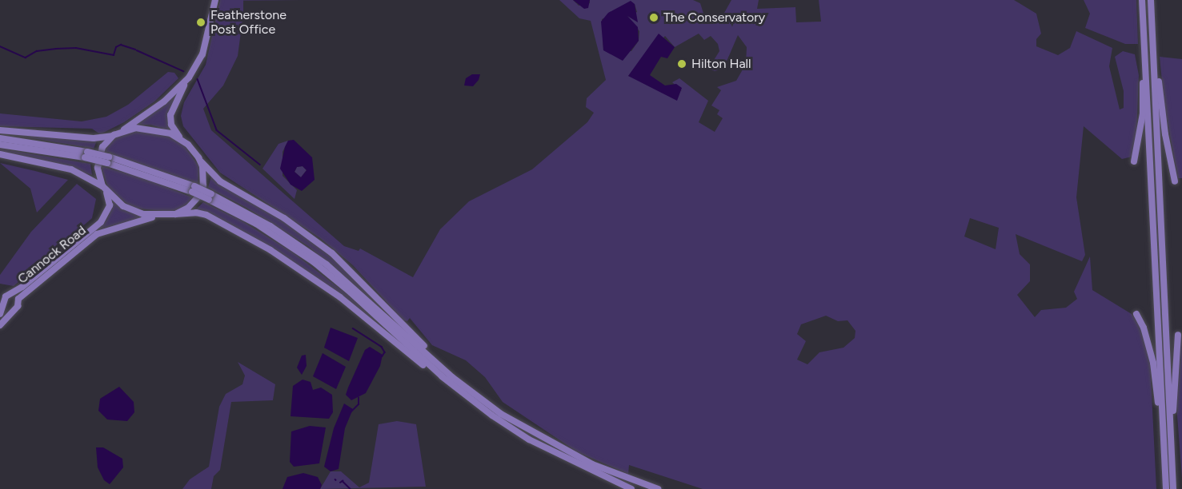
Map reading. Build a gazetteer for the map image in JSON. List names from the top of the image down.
{
  "streets": {
    "highway": ["Cannock Road"]
  },
  "places": ["The Conservatory", "Featherstone Post Office", "Hilton Hall"]
}
